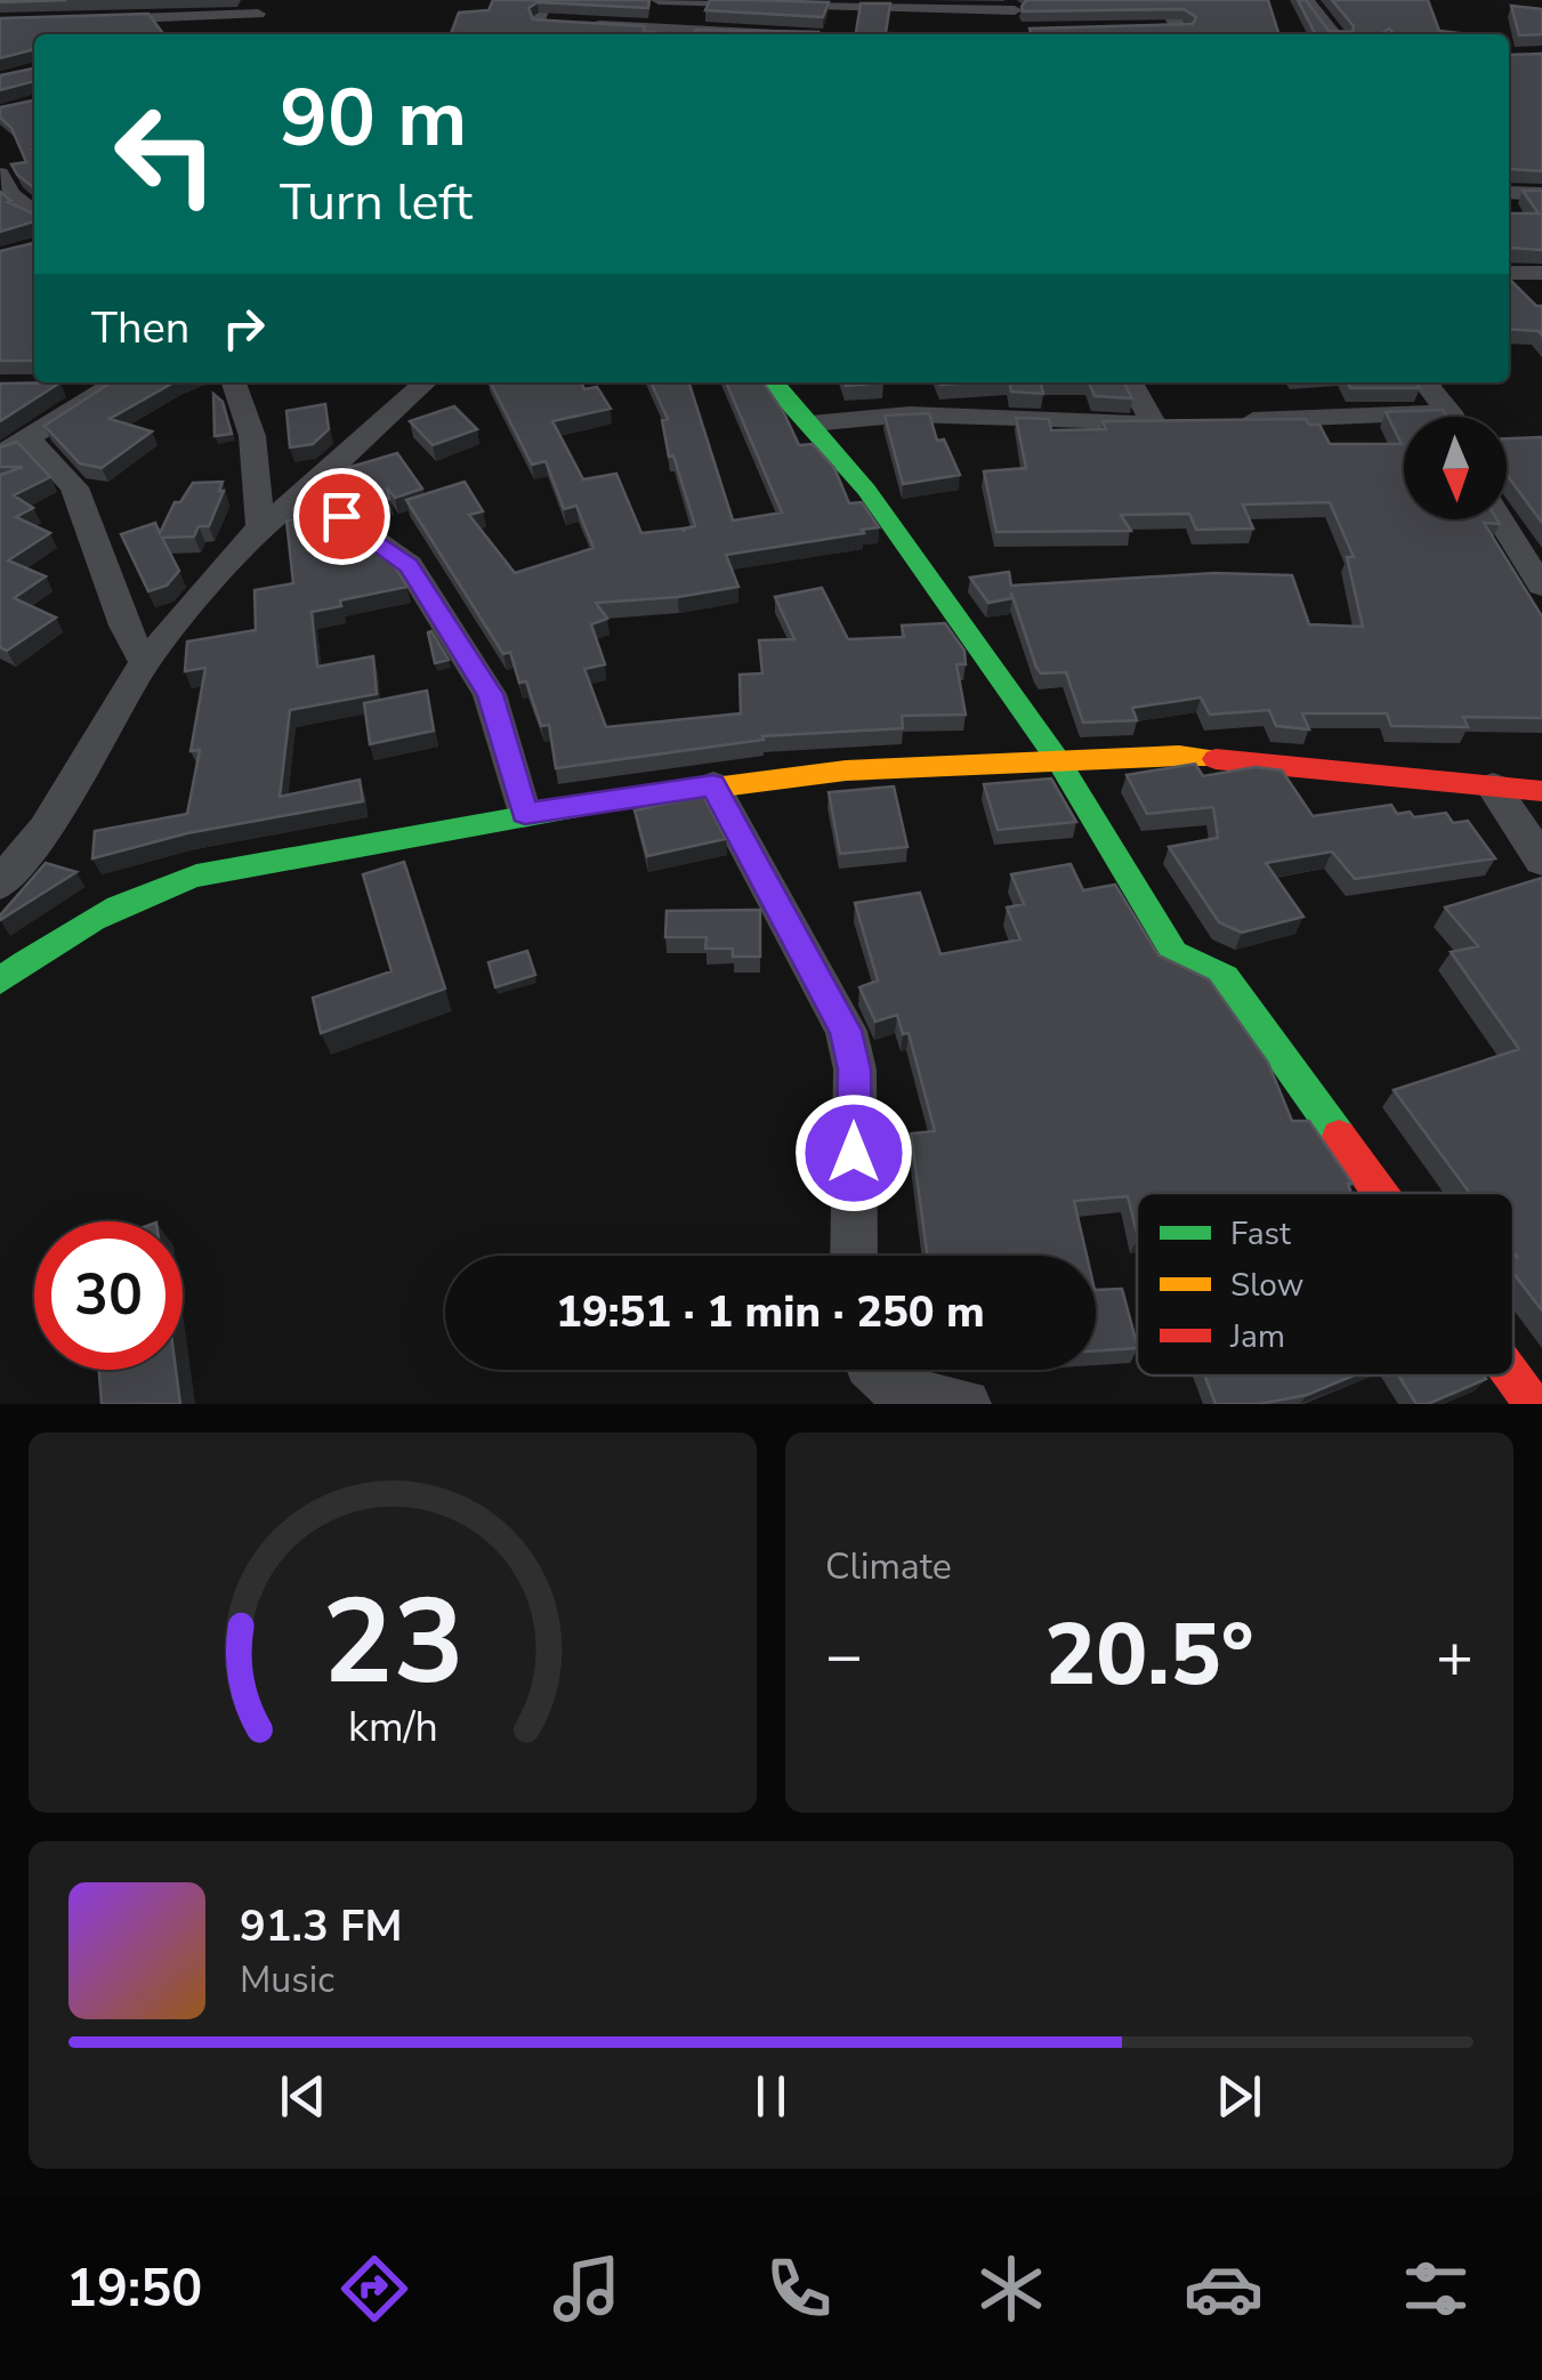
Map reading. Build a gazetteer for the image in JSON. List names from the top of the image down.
{
  "legend": ["Fast", "Slow", "Jam"],
  "north": "bottom",
  "page": {
    "turn": ["90 m", "Turn left"],
    "then": "Then",
    "limit": "30",
    "trip": "19:51 · 1 min · 250 m",
    "tile": "Climate",
    "heat": ["−", "20.5°", "+"],
    "song": ["91.3 FM", "Music"],
    "tabs": "19:50",
    "gauge": ["23", "km/h"]
  }
}
